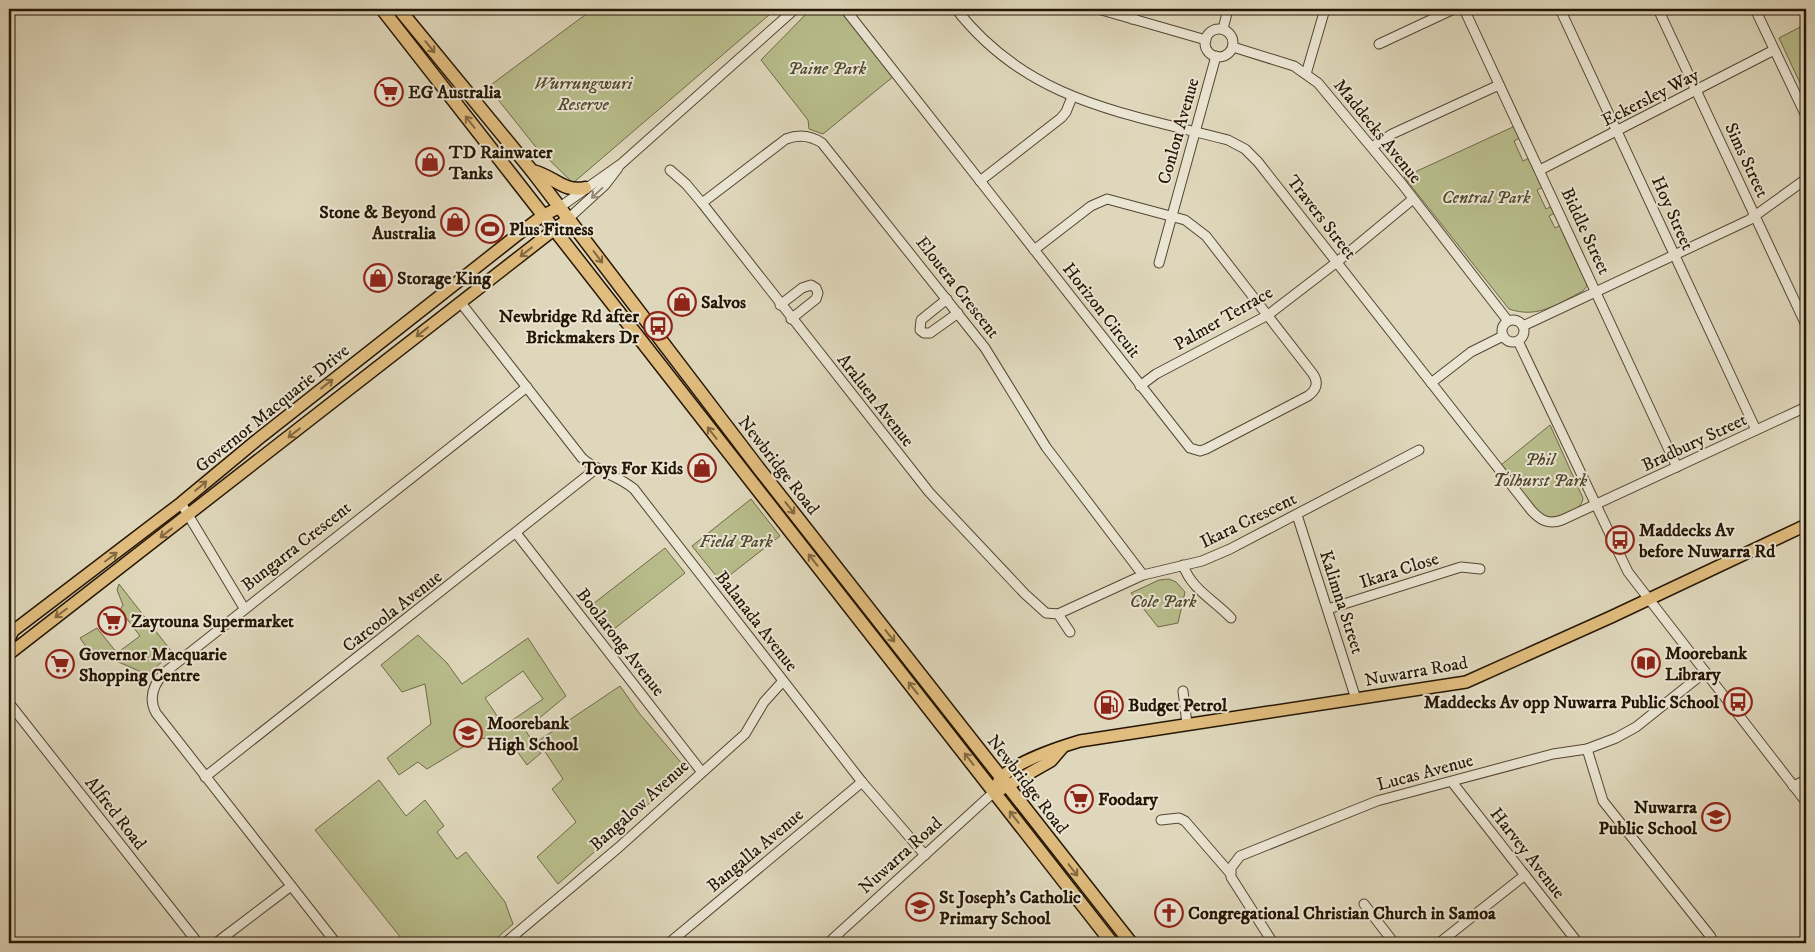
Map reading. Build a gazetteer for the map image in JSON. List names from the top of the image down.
{
  "streets": {
    "highway": ["Newbridge Road"],
    "main road": ["Governor Macquarie Drive", "Nuwarra Road"],
    "street": [
      "Eckersley Way",
      "Conlon Avenue",
      "Maddecks Avenue",
      "Sims Street",
      "Hoy Street",
      "Travers Street",
      "Biddle Street",
      "Elouera Crescent",
      "Horizon Circuit",
      "Palmer Terrace",
      "Araluen Avenue",
      "Bradbury Street",
      "Ikara Crescent",
      "Bungarra Crescent",
      "Ikara Close",
      "Kalimna Street",
      "Carcoola Avenue",
      "Balanada Avenue",
      "Boolarong Avenue",
      "Lucas Avenue",
      "Bangalow Avenue",
      "Alfred Road",
      "Bangalla Avenue",
      "Harvey Avenue"
    ]
  },
  "crossings": [
    ["Eckersley Way", "Sims Street"],
    ["Eckersley Way", "Hoy Street"],
    ["Eckersley Way", "Biddle Street"],
    ["Conlon Avenue", "Maddecks Avenue"],
    ["Conlon Avenue", "Travers Street"],
    ["Maddecks Avenue", "Palmer Terrace"],
    ["Hoy Street", "Bradbury Street"],
    ["Travers Street", "Palmer Terrace"],
    ["Travers Street", "Bradbury Street"],
    ["Biddle Street", "Bradbury Street"],
    ["Elouera Crescent", "Araluen Avenue"],
    ["Elouera Crescent", "Ikara Crescent"],
    ["Horizon Circuit", "Palmer Terrace"],
    ["Araluen Avenue", "Ikara Crescent"],
    ["Governor Macquarie Drive", "Newbridge Road"],
    ["Governor Macquarie Drive", "Balanada Avenue"],
    ["Newbridge Road", "Nuwarra Road"],
    ["Ikara Crescent", "Kalimna Street"],
    ["Bungarra Crescent", "Carcoola Avenue"],
    ["Bungarra Crescent", "Balanada Avenue"],
    ["Ikara Close", "Kalimna Street"],
    ["Kalimna Street", "Nuwarra Road"],
    ["Carcoola Avenue", "Balanada Avenue"],
    ["Carcoola Avenue", "Boolarong Avenue"],
    ["Balanada Avenue", "Nuwarra Road"],
    ["Balanada Avenue", "Bangalow Avenue"],
    ["Balanada Avenue", "Bangalla Avenue"],
    ["Boolarong Avenue", "Bangalow Avenue"],
    ["Lucas Avenue", "Harvey Avenue"]
  ],
  "parks": [
    "Paine Park",
    "Wurrungwuri Reserve",
    "Central Park",
    "Phil Tolhurst Park",
    "Field Park",
    "Cole Park"
  ],
  "places": {
    "supermarket": [
      "EG Australia",
      "Zaytouna Supermarket",
      "Governor Macquarie Shopping Centre",
      "Foodary"
    ],
    "shop": [
      "TD Rainwater Tanks",
      "Stone & Beyond Australia",
      "Storage King",
      "Salvos",
      "Toys For Kids"
    ],
    "sports": ["Plus Fitness"],
    "bus stop": ["Newbridge Rd after Brickmakers Dr", "Maddecks Av before Nuwarra Rd", "Maddecks Av opp Nuwarra Public School"],
    "library": ["Moorebank Library"],
    "fuel station": ["Budget Petrol"],
    "school or university": ["Moorebank High School", "Nuwarra Public School", "St Joseph's Catholic Primary School"],
    "church": ["Congregational Christian Church in Samoa"]
  }
}
